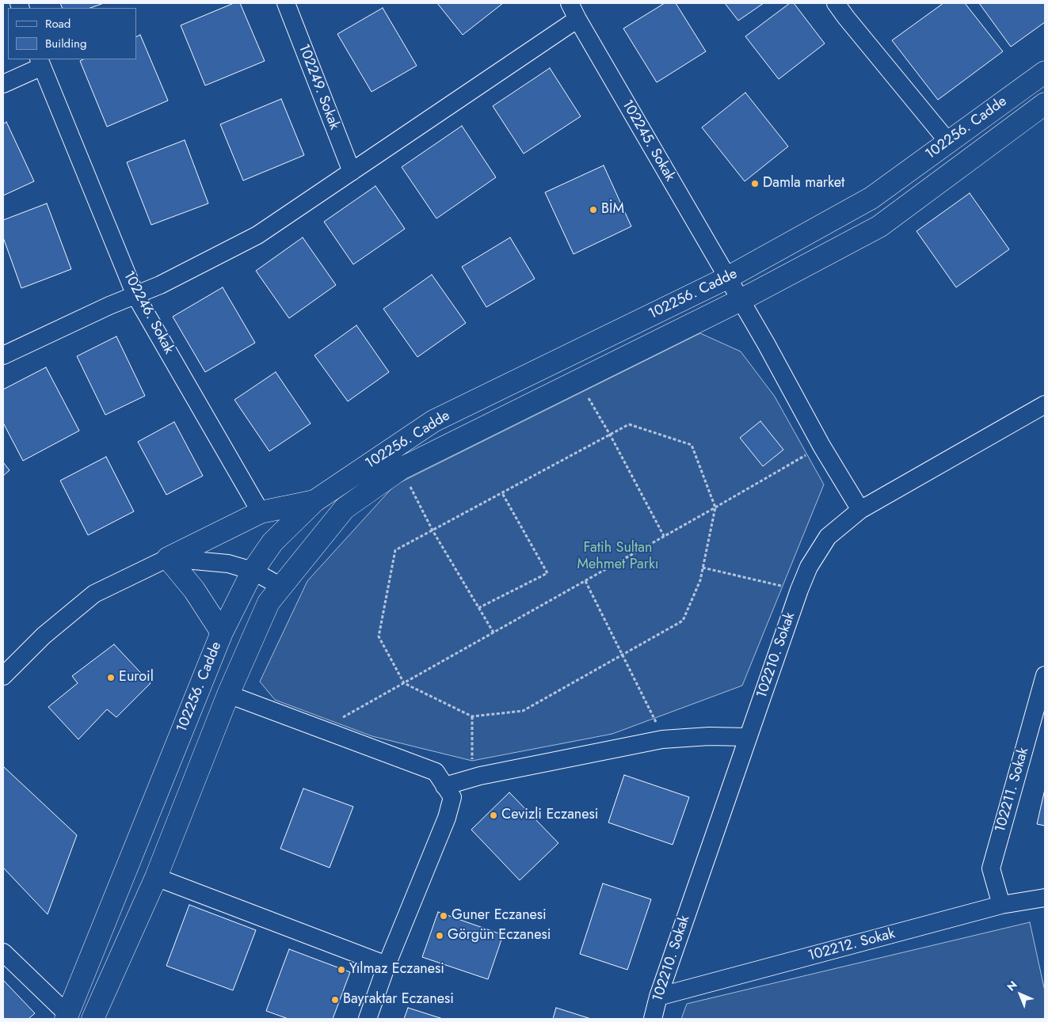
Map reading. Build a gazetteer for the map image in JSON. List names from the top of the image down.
{
  "streets": {
    "street": [
      "102249. Sokak",
      "102256. Cadde",
      "102245. Sokak",
      "102246. Sokak",
      "102210. Sokak",
      "102211. Sokak",
      "102212. Sokak"
    ]
  },
  "crossings": [
    ["102256. Cadde", "102245. Sokak"],
    ["102245. Sokak", "102210. Sokak"],
    ["102210. Sokak", "102212. Sokak"],
    ["102211. Sokak", "102212. Sokak"]
  ],
  "parks": ["Fatih Sultan Mehmet Parkı"],
  "places": [
    "Damla market",
    "BİM",
    "Euroil",
    "Cevizli Eczanesi",
    "Guner Eczanesi",
    "Görgün Eczanesi",
    "Yılmaz Eczanesi",
    "Bayraktar Eczanesi"
  ],
  "legend": ["Road", "Building"],
  "north": "top left"
}
